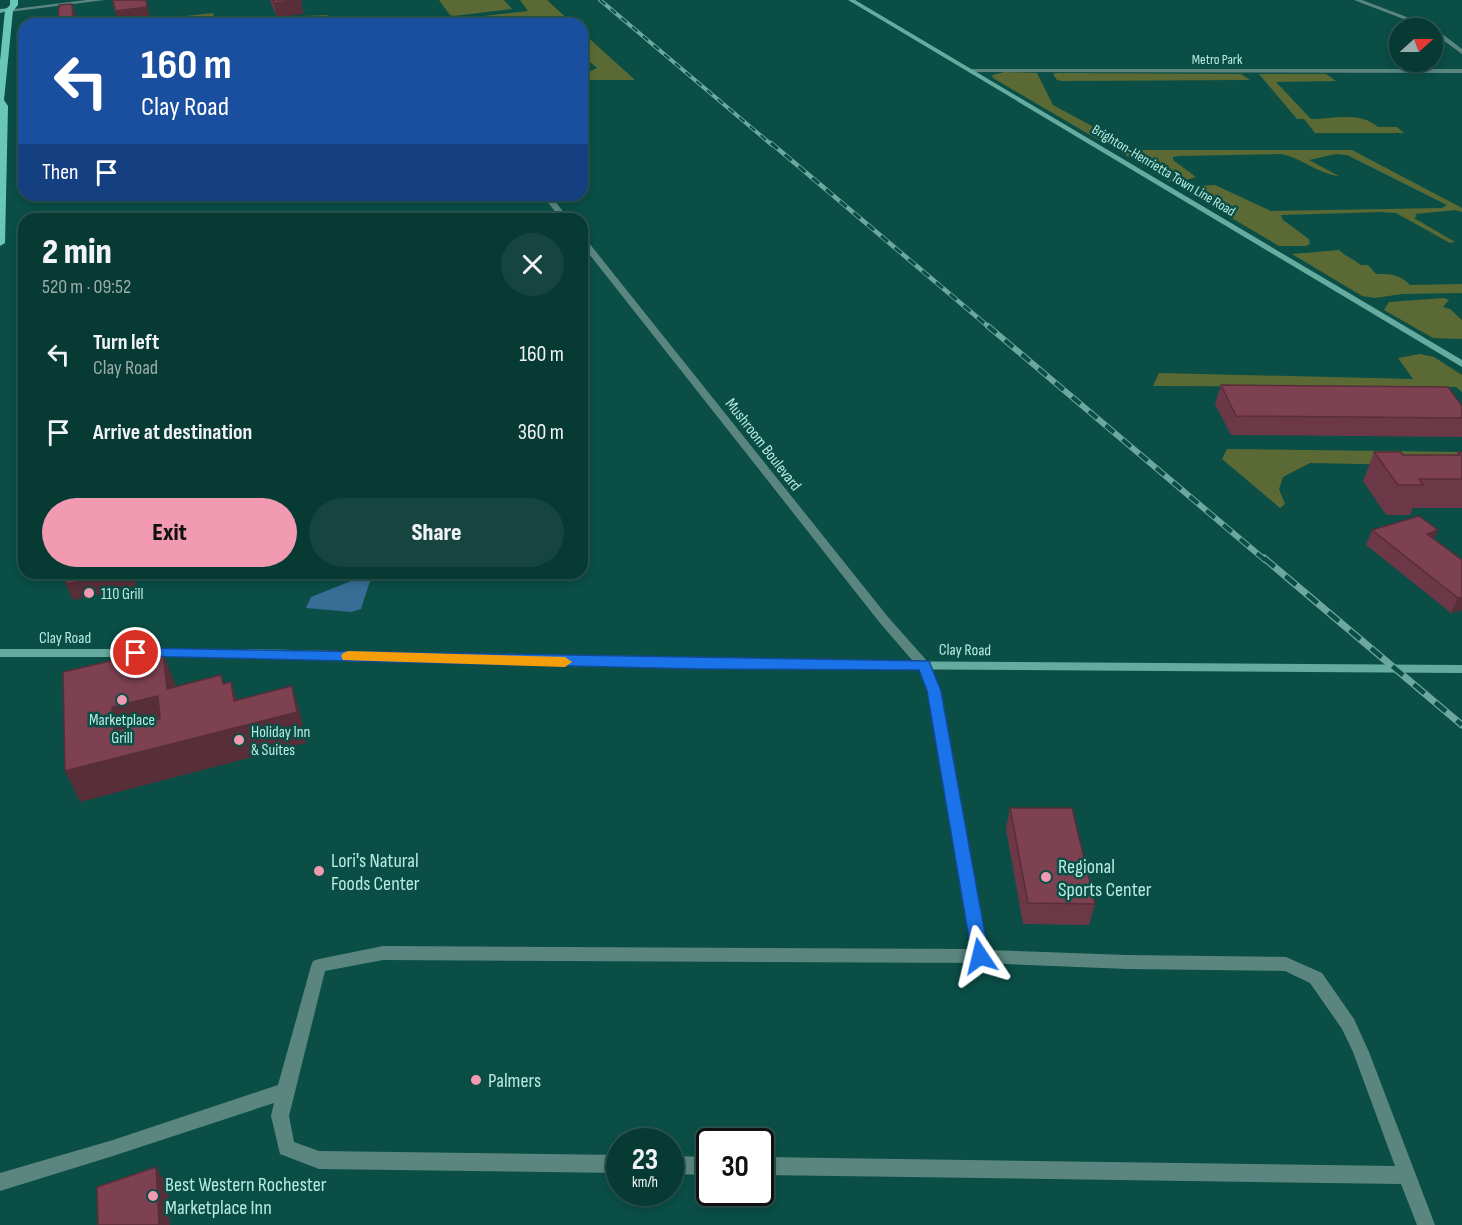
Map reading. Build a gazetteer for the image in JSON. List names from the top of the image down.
{
  "streets": {
    "street": [
      "Metro Park",
      "Brighton-Henrietta Town Line Road",
      "Mushroom Boulevard",
      "Clay Road"
    ]
  },
  "crossings": [
    ["Metro Park", "Brighton-Henrietta Town Line Road"],
    ["Mushroom Boulevard", "Clay Road"]
  ],
  "places": [
    "110 Grill",
    "Marketplace Grill",
    "Holiday Inn & Suites",
    "Lori's Natural Foods Center",
    "Regional Sports Center",
    "Palmers",
    "Best Western Rochester Marketplace Inn"
  ],
  "north": "right",
  "page": {
    "turn": ["160 m", "Clay Road"],
    "then": "Then",
    "heading": ["2 min", "520 m · 09:52"],
    "list": [
      {
        "name": "Turn left",
        "note": "Clay Road",
        "value": "160 m"
      },
      {
        "name": "Arrive at destination",
        "value": "360 m"
      }
    ],
    "buttons": ["Exit", "Share"],
    "speed": "23 km/h",
    "limit": "30"
  }
}
